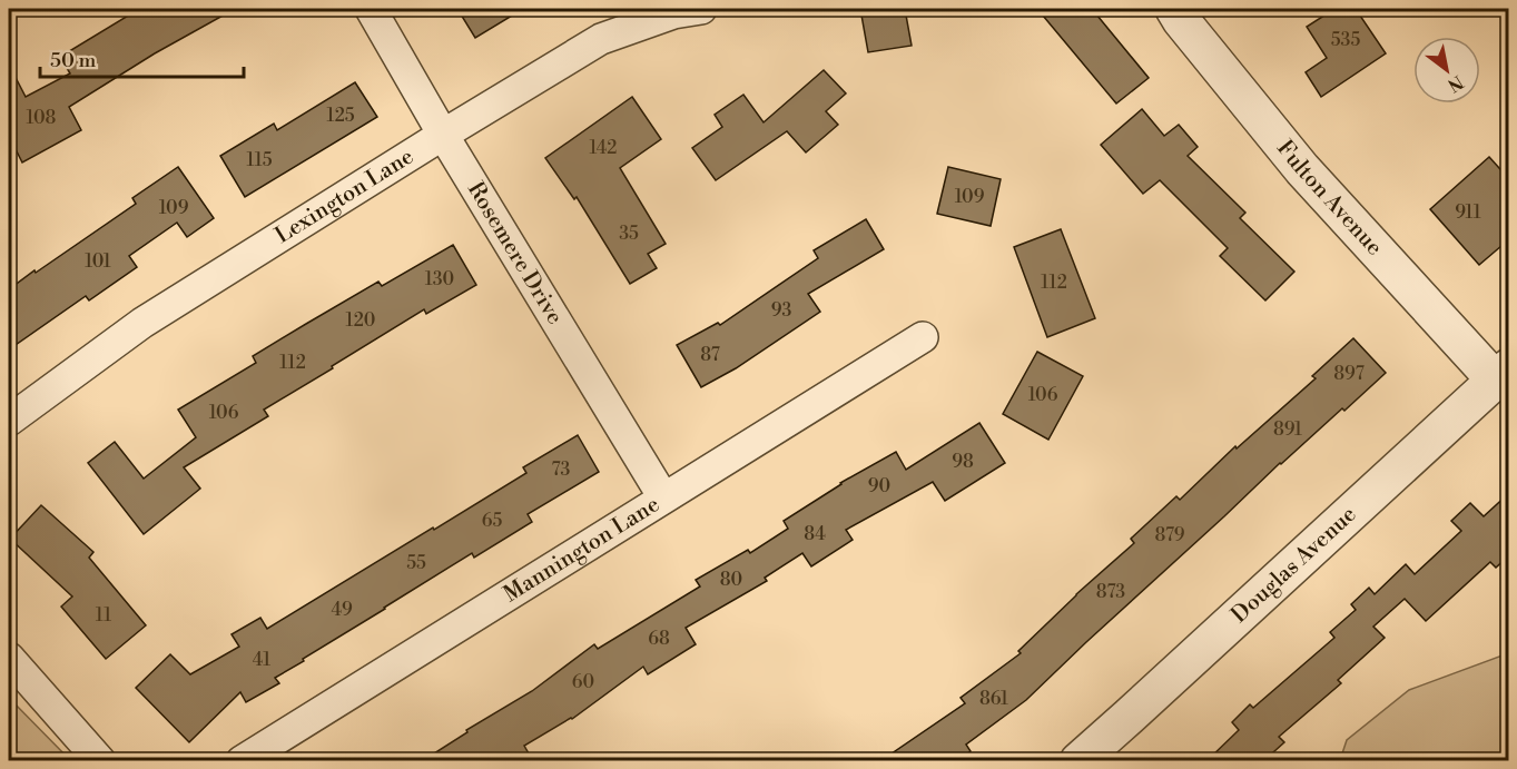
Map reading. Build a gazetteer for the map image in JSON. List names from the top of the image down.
{
  "streets": {
    "street": [
      "Lexington Lane",
      "Fulton Avenue",
      "Rosemere Drive",
      "Mannington Lane",
      "Douglas Avenue"
    ]
  },
  "crossings": [
    ["Lexington Lane", "Rosemere Drive"],
    ["Fulton Avenue", "Douglas Avenue"],
    ["Rosemere Drive", "Mannington Lane"]
  ],
  "house_numbers": [
    "535",
    "125",
    "108",
    "142",
    "115",
    "109",
    "109",
    "911",
    "35",
    "101",
    "130",
    "112",
    "93",
    "120",
    "87",
    "112",
    "897",
    "106",
    "106",
    "891",
    "98",
    "73",
    "90",
    "65",
    "84",
    "879",
    "55",
    "80",
    "873",
    "49",
    "11",
    "68",
    "41",
    "60",
    "861"
  ],
  "scale_bar": "50 m",
  "north": "bottom right"
}
